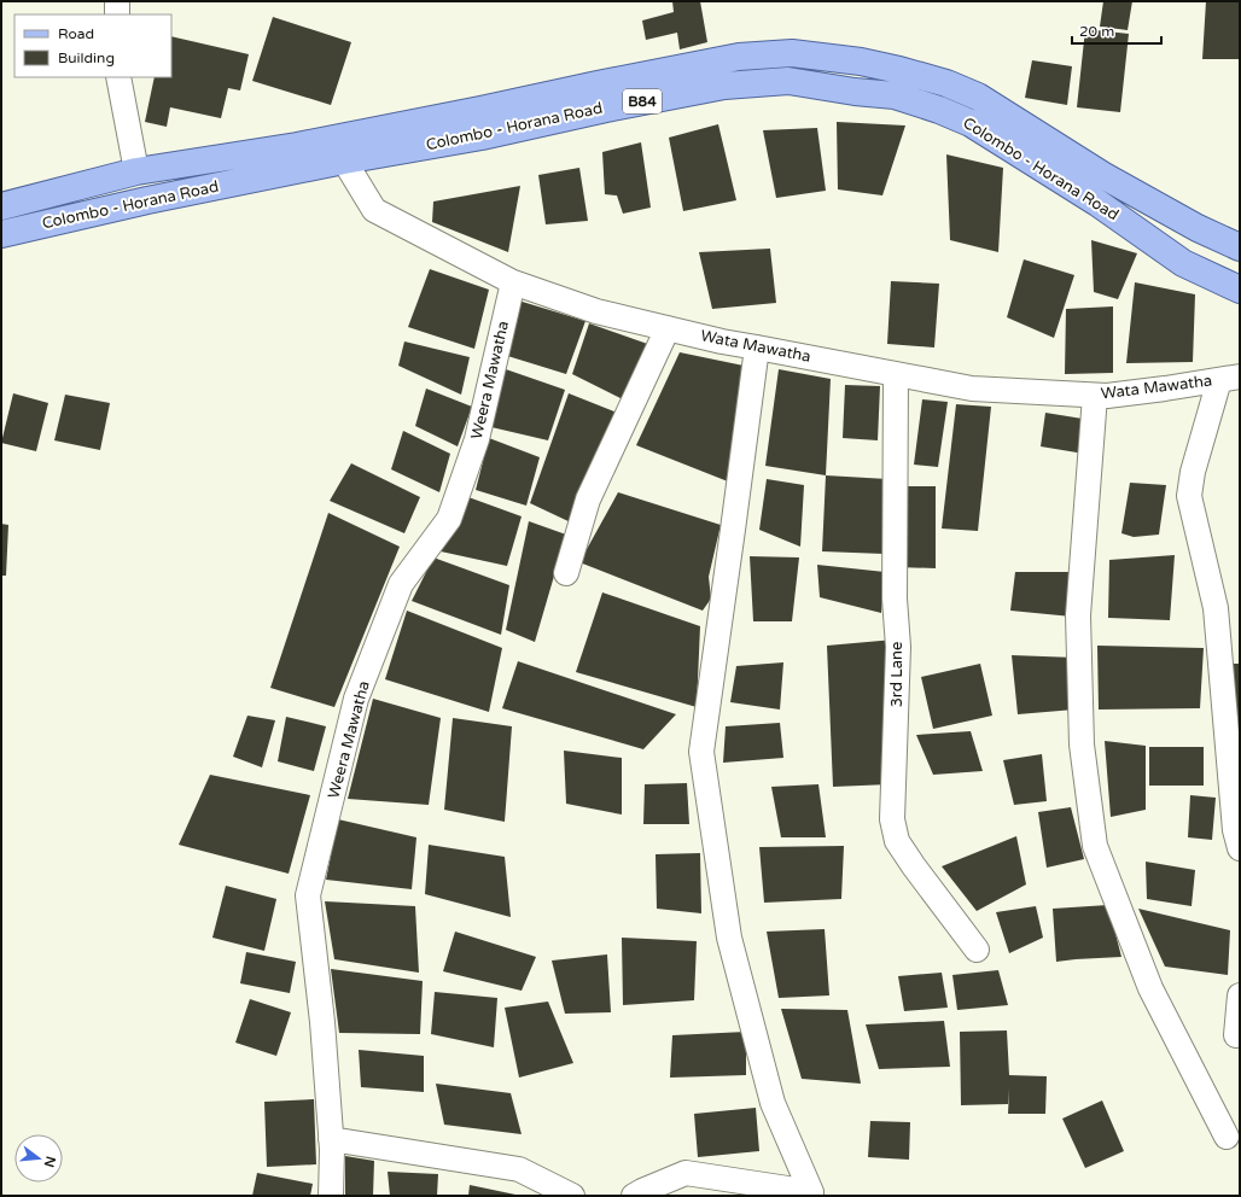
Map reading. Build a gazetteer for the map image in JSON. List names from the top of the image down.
{
  "streets": {
    "main road": ["B84", "Colombo - Horana Road"],
    "street": ["Wata Mawatha", "Weera Mawatha", "3rd Lane"]
  },
  "crossings": [
    ["Colombo - Horana Road", "Wata Mawatha"],
    ["Wata Mawatha", "Weera Mawatha"],
    ["Wata Mawatha", "3rd Lane"]
  ],
  "legend": ["Road", "Building"],
  "scale_bar": "20 m",
  "north": "right"
}
